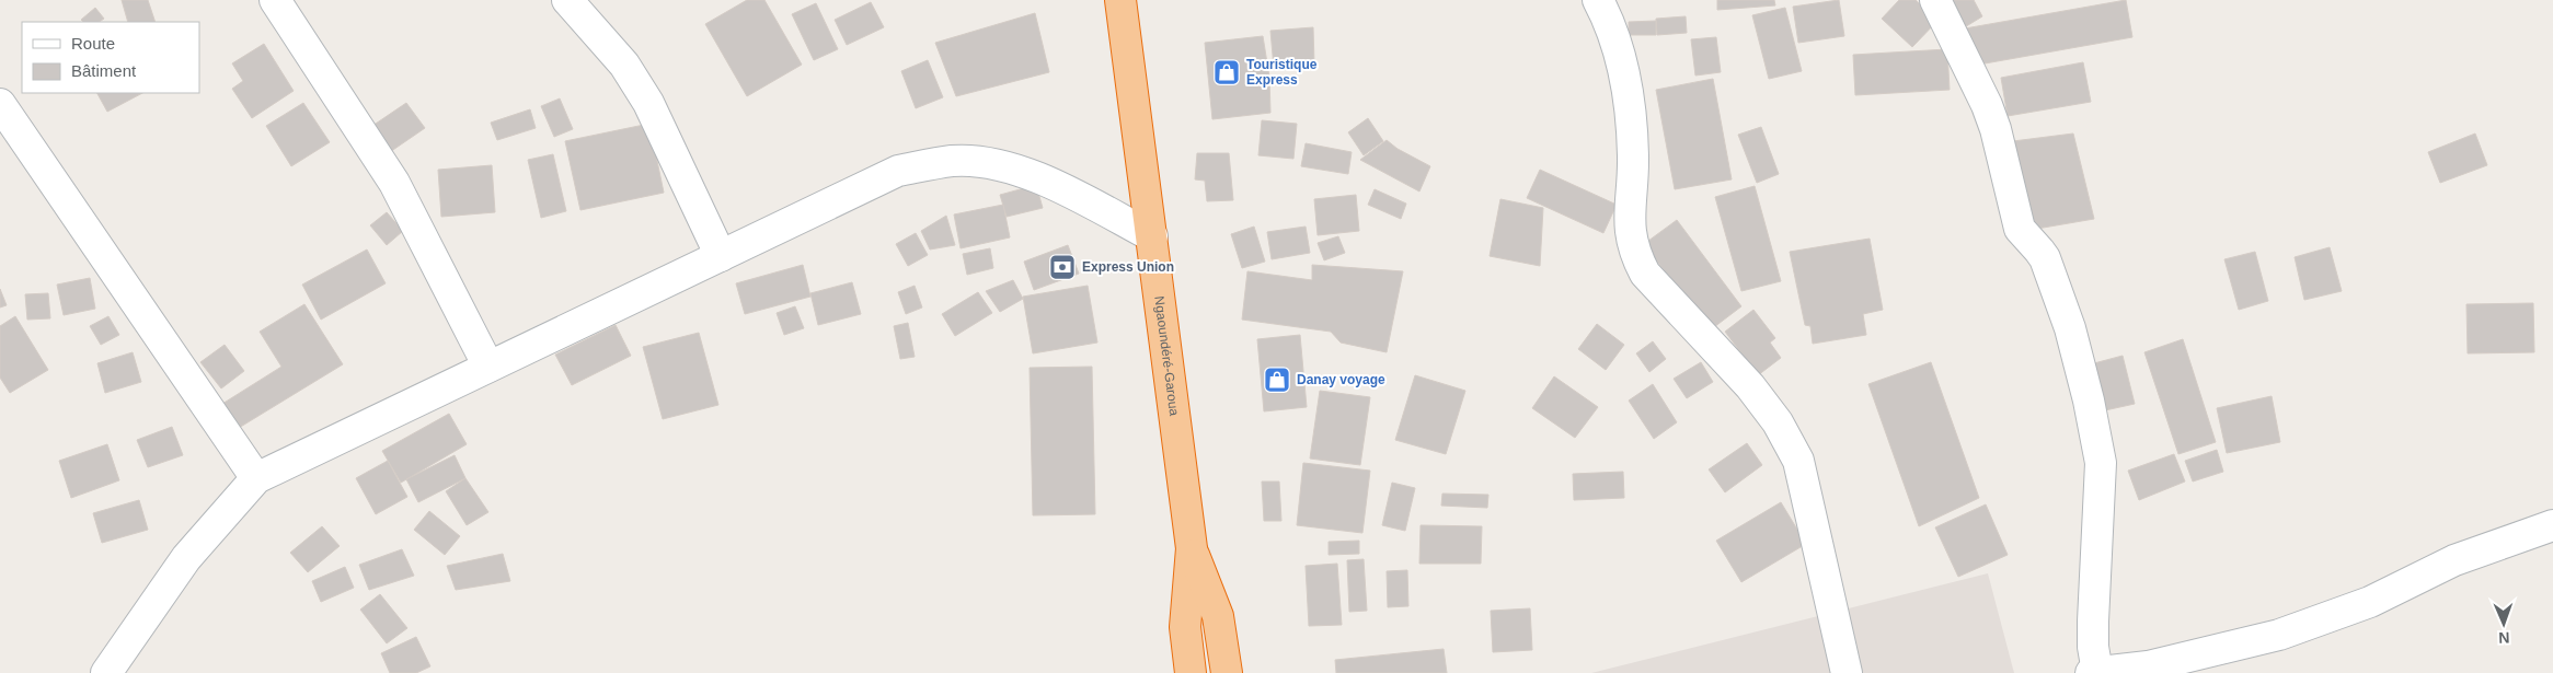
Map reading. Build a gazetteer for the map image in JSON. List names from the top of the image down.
{
  "streets": {
    "highway": ["Ngaoundéré-Garoua"]
  },
  "places": {
    "shop": ["Touristique Express", "Danay voyage"],
    "bank": ["Express Union"]
  },
  "legend": ["Route", "Bâtiment"],
  "north": "bottom"
}
